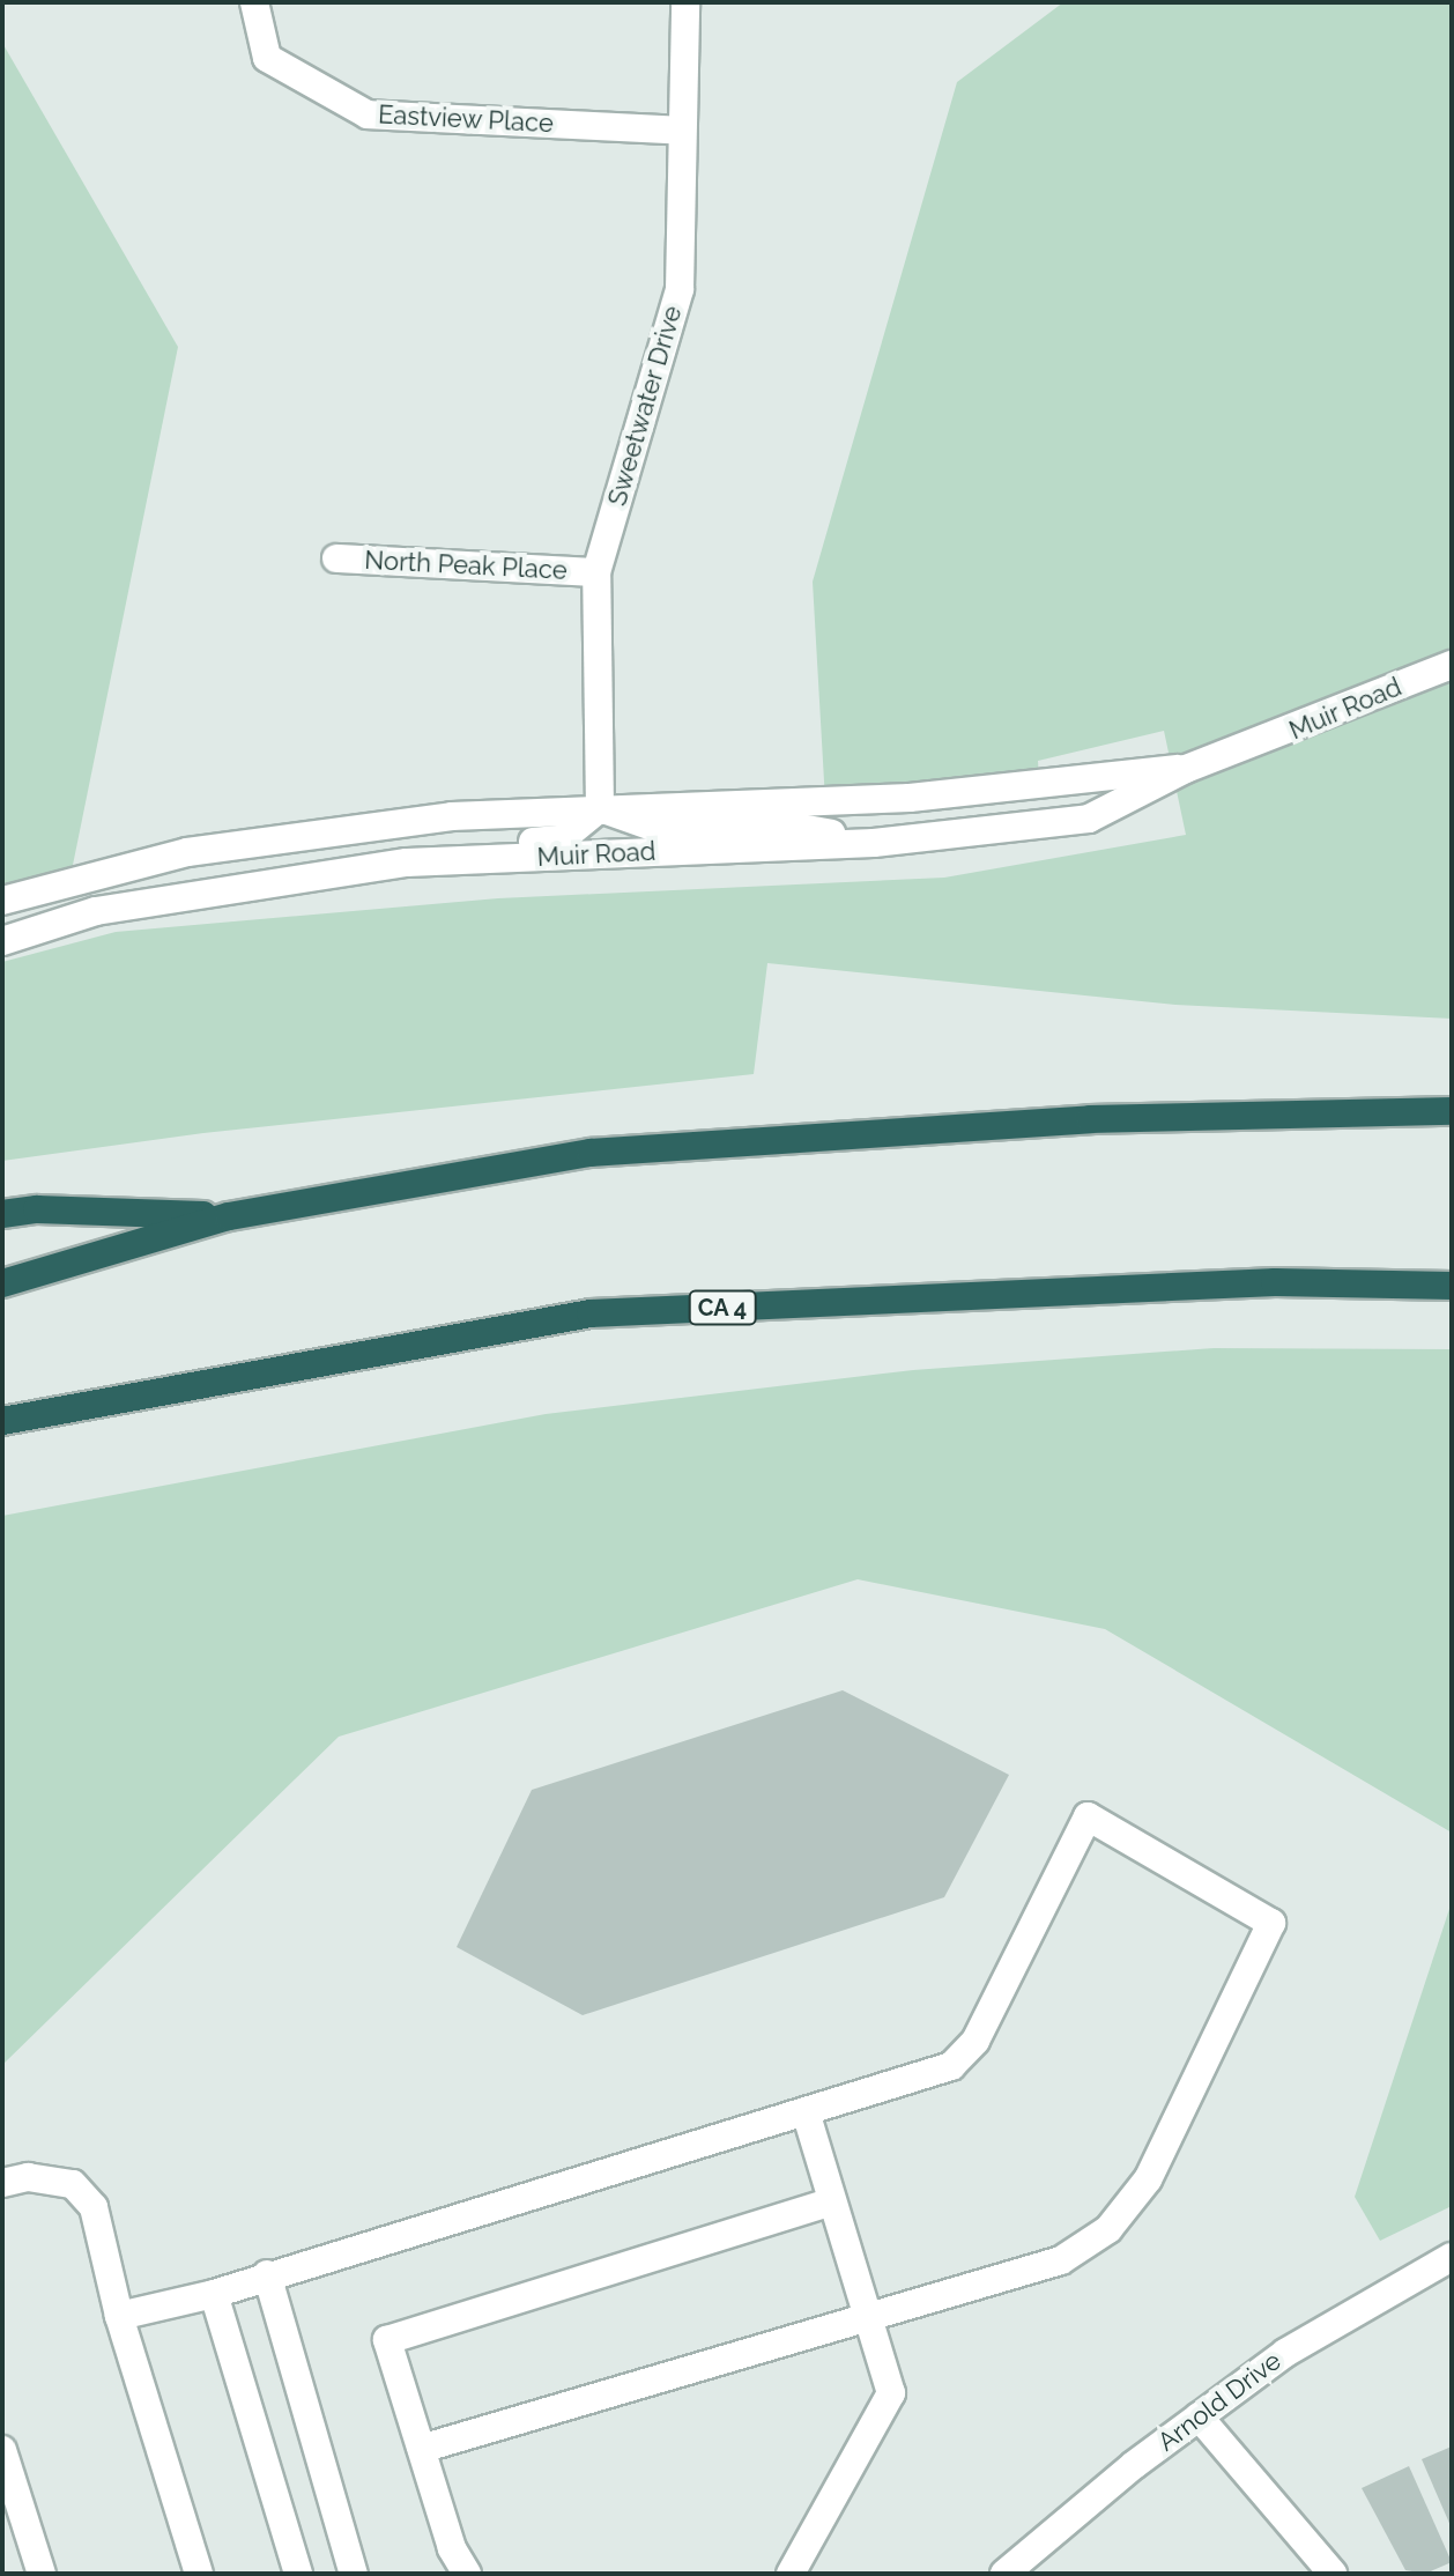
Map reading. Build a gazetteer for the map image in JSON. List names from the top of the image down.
{
  "streets": {
    "highway": ["CA 4"],
    "street": [
      "Eastview Place",
      "Sweetwater Drive",
      "North Peak Place",
      "Muir Road",
      "Arnold Drive"
    ]
  },
  "crossings": [
    ["Eastview Place", "Sweetwater Drive"],
    ["Sweetwater Drive", "North Peak Place"],
    ["Sweetwater Drive", "Muir Road"]
  ]
}
